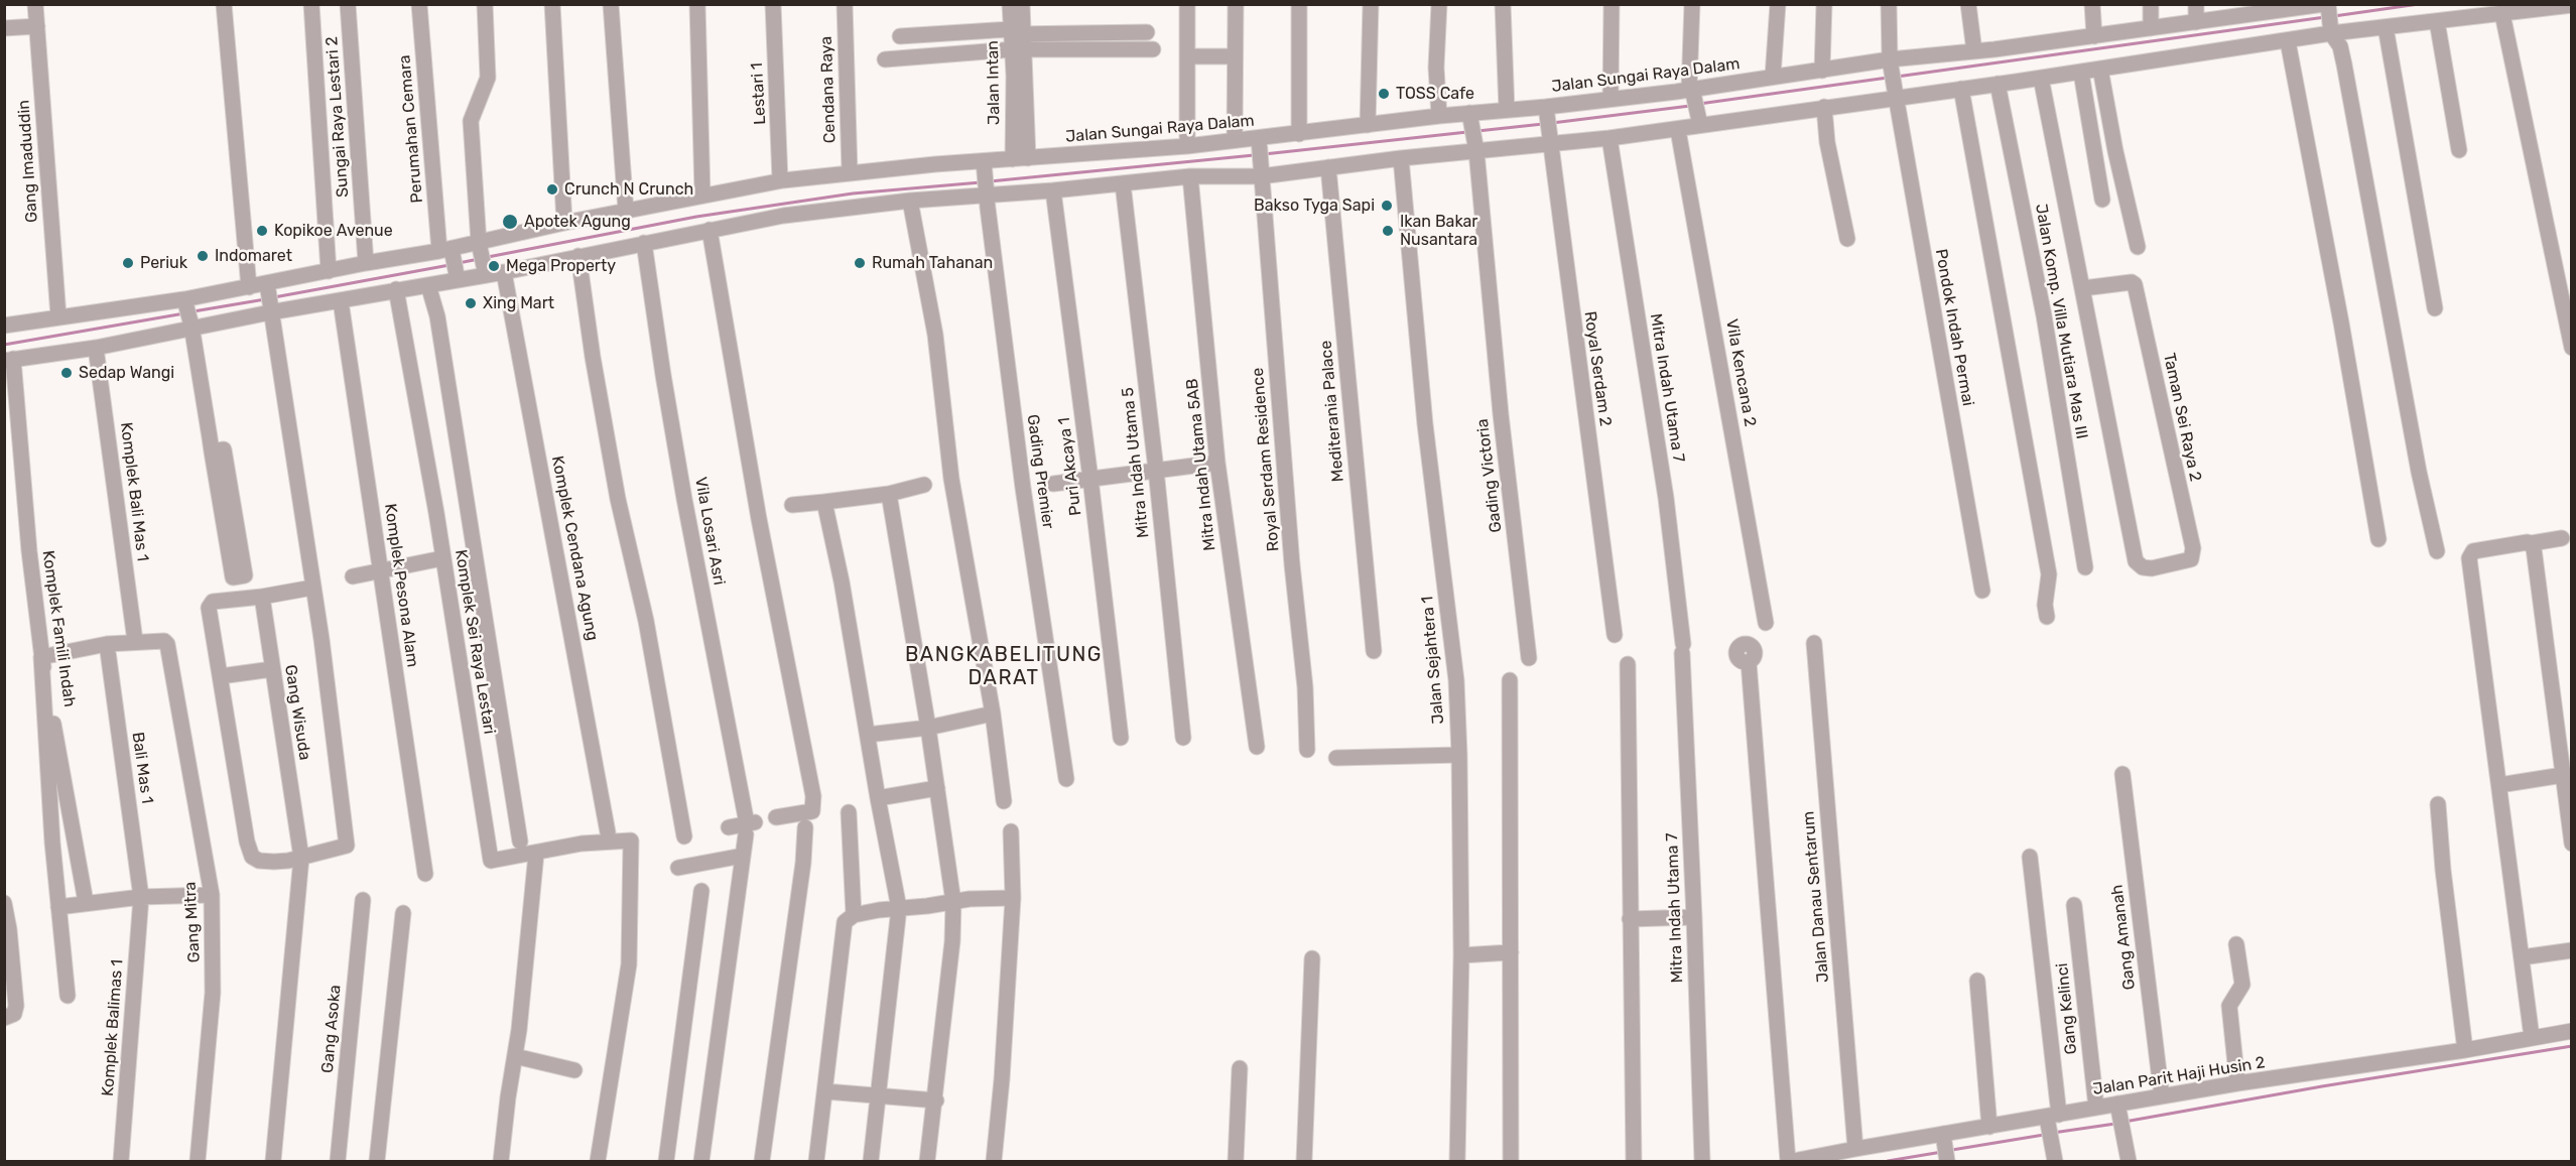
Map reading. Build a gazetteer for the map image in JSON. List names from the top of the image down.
{
  "streets": {
    "street": [
      "Jalan Sungai Raya Dalam",
      "Jalan Intan",
      "Cendana Raya",
      "Lestari 1",
      "Sungai Raya Lestari 2",
      "Perumahan Cemara",
      "Gang Imaduddin",
      "Jalan Komp. Villa Mutiara Mas III",
      "Pondok Indah Permai",
      "Royal Serdam 2",
      "Vila Kencana 2",
      "Mitra Indah Utama 7",
      "Mediterania Palace",
      "Taman Sei Raya 2",
      "Royal Serdam Residence",
      "Mitra Indah Utama 5",
      "Mitra Indah Utama 5AB",
      "Puri Akcaya 1",
      "Gading Premier",
      "Gading Victoria",
      "Komplek Bali Mas 1",
      "Vila Losari Asri",
      "Komplek Cendana Agung",
      "Komplek Pesona Alam",
      "Komplek Famili Indah",
      "Komplek Sei Raya Lestari",
      "Jalan Sejahtera 1",
      "Gang Wisuda",
      "Bali Mas 1",
      "Jalan Danau Sentarum",
      "Gang Mitra",
      "Gang Amanah",
      "Gang Kelinci",
      "Komplek Balimas 1",
      "Gang Asoka",
      "Jalan Parit Haji Husin 2"
    ]
  },
  "crossings": [
    ["Jalan Sungai Raya Dalam", "Jalan Intan"],
    ["Jalan Sungai Raya Dalam", "Cendana Raya"],
    ["Jalan Sungai Raya Dalam", "Lestari 1"],
    ["Jalan Sungai Raya Dalam", "Sungai Raya Lestari 2"],
    ["Jalan Sungai Raya Dalam", "Perumahan Cemara"],
    ["Jalan Sungai Raya Dalam", "Gang Imaduddin"],
    ["Jalan Sungai Raya Dalam", "Pondok Indah Permai"],
    ["Jalan Sungai Raya Dalam", "Royal Serdam 2"],
    ["Jalan Sungai Raya Dalam", "Royal Serdam Residence"],
    ["Jalan Sungai Raya Dalam", "Gading Premier"],
    ["Komplek Bali Mas 1", "Gang Mitra"],
    ["Bali Mas 1", "Komplek Balimas 1"],
    ["Jalan Danau Sentarum", "Jalan Parit Haji Husin 2"],
    ["Gang Amanah", "Jalan Parit Haji Husin 2"],
    ["Gang Kelinci", "Jalan Parit Haji Husin 2"]
  ],
  "districts": ["BANGKABELITUNG DARAT"],
  "places": [
    "TOSS Cafe",
    "Crunch N Crunch",
    "Bakso Tyga Sapi",
    "Apotek Agung",
    "Kopikoe Avenue",
    "Ikan Bakar Nusantara",
    "Indomaret",
    "Periuk",
    "Rumah Tahanan",
    "Mega Property",
    "Xing Mart",
    "Sedap Wangi"
  ]
}
